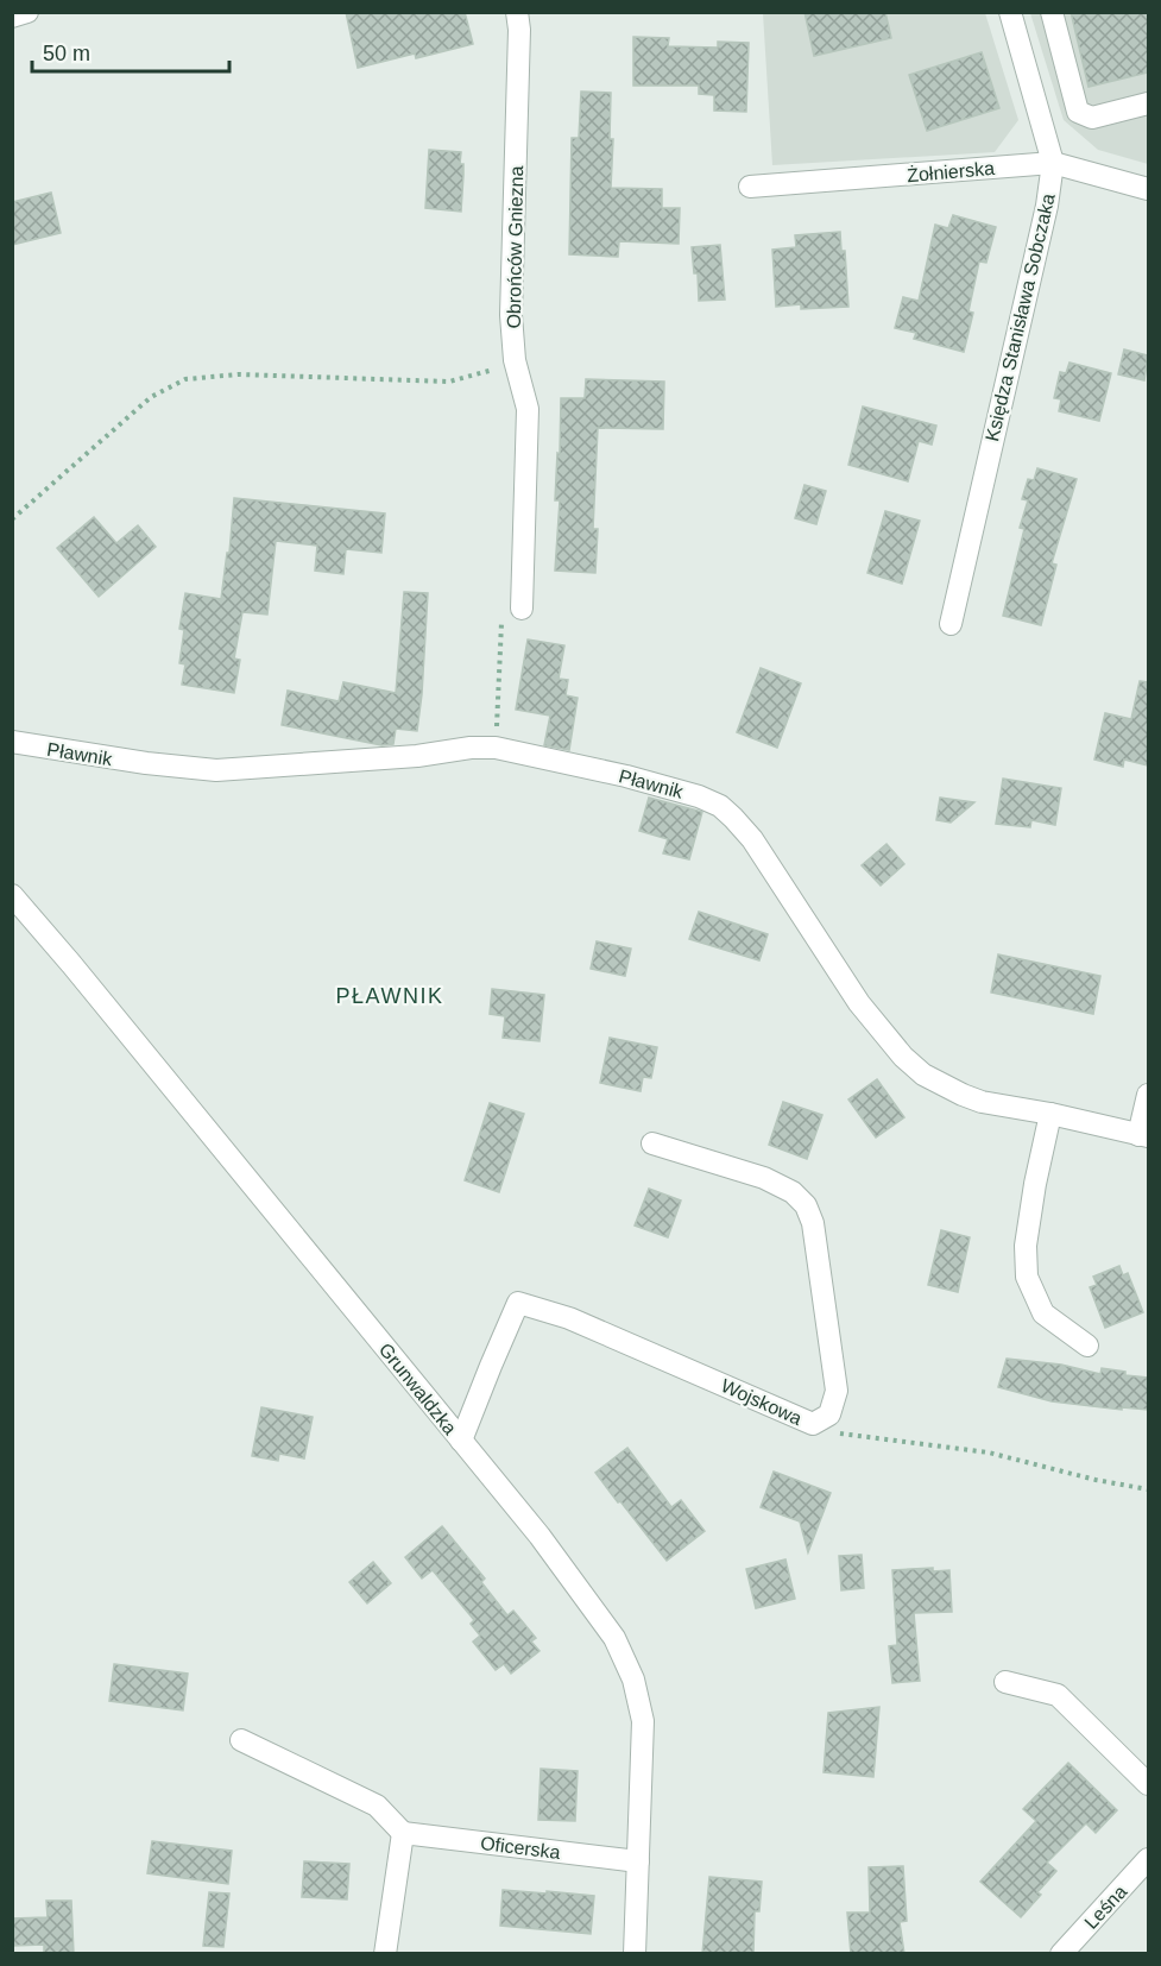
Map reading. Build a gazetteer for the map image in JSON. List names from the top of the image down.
{
  "streets": {
    "street": [
      "Żołnierska",
      "Obrońców Gniezna",
      "Księdza Stanisława Sobczaka",
      "Pławnik",
      "Grunwaldzka",
      "Wojskowa",
      "Oficerska",
      "Leśna"
    ]
  },
  "crossings": [
    ["Żołnierska", "Księdza Stanisława Sobczaka"],
    ["Grunwaldzka", "Wojskowa"],
    ["Grunwaldzka", "Oficerska"]
  ],
  "districts": ["PŁAWNIK"],
  "scale_bar": "50 m"
}
